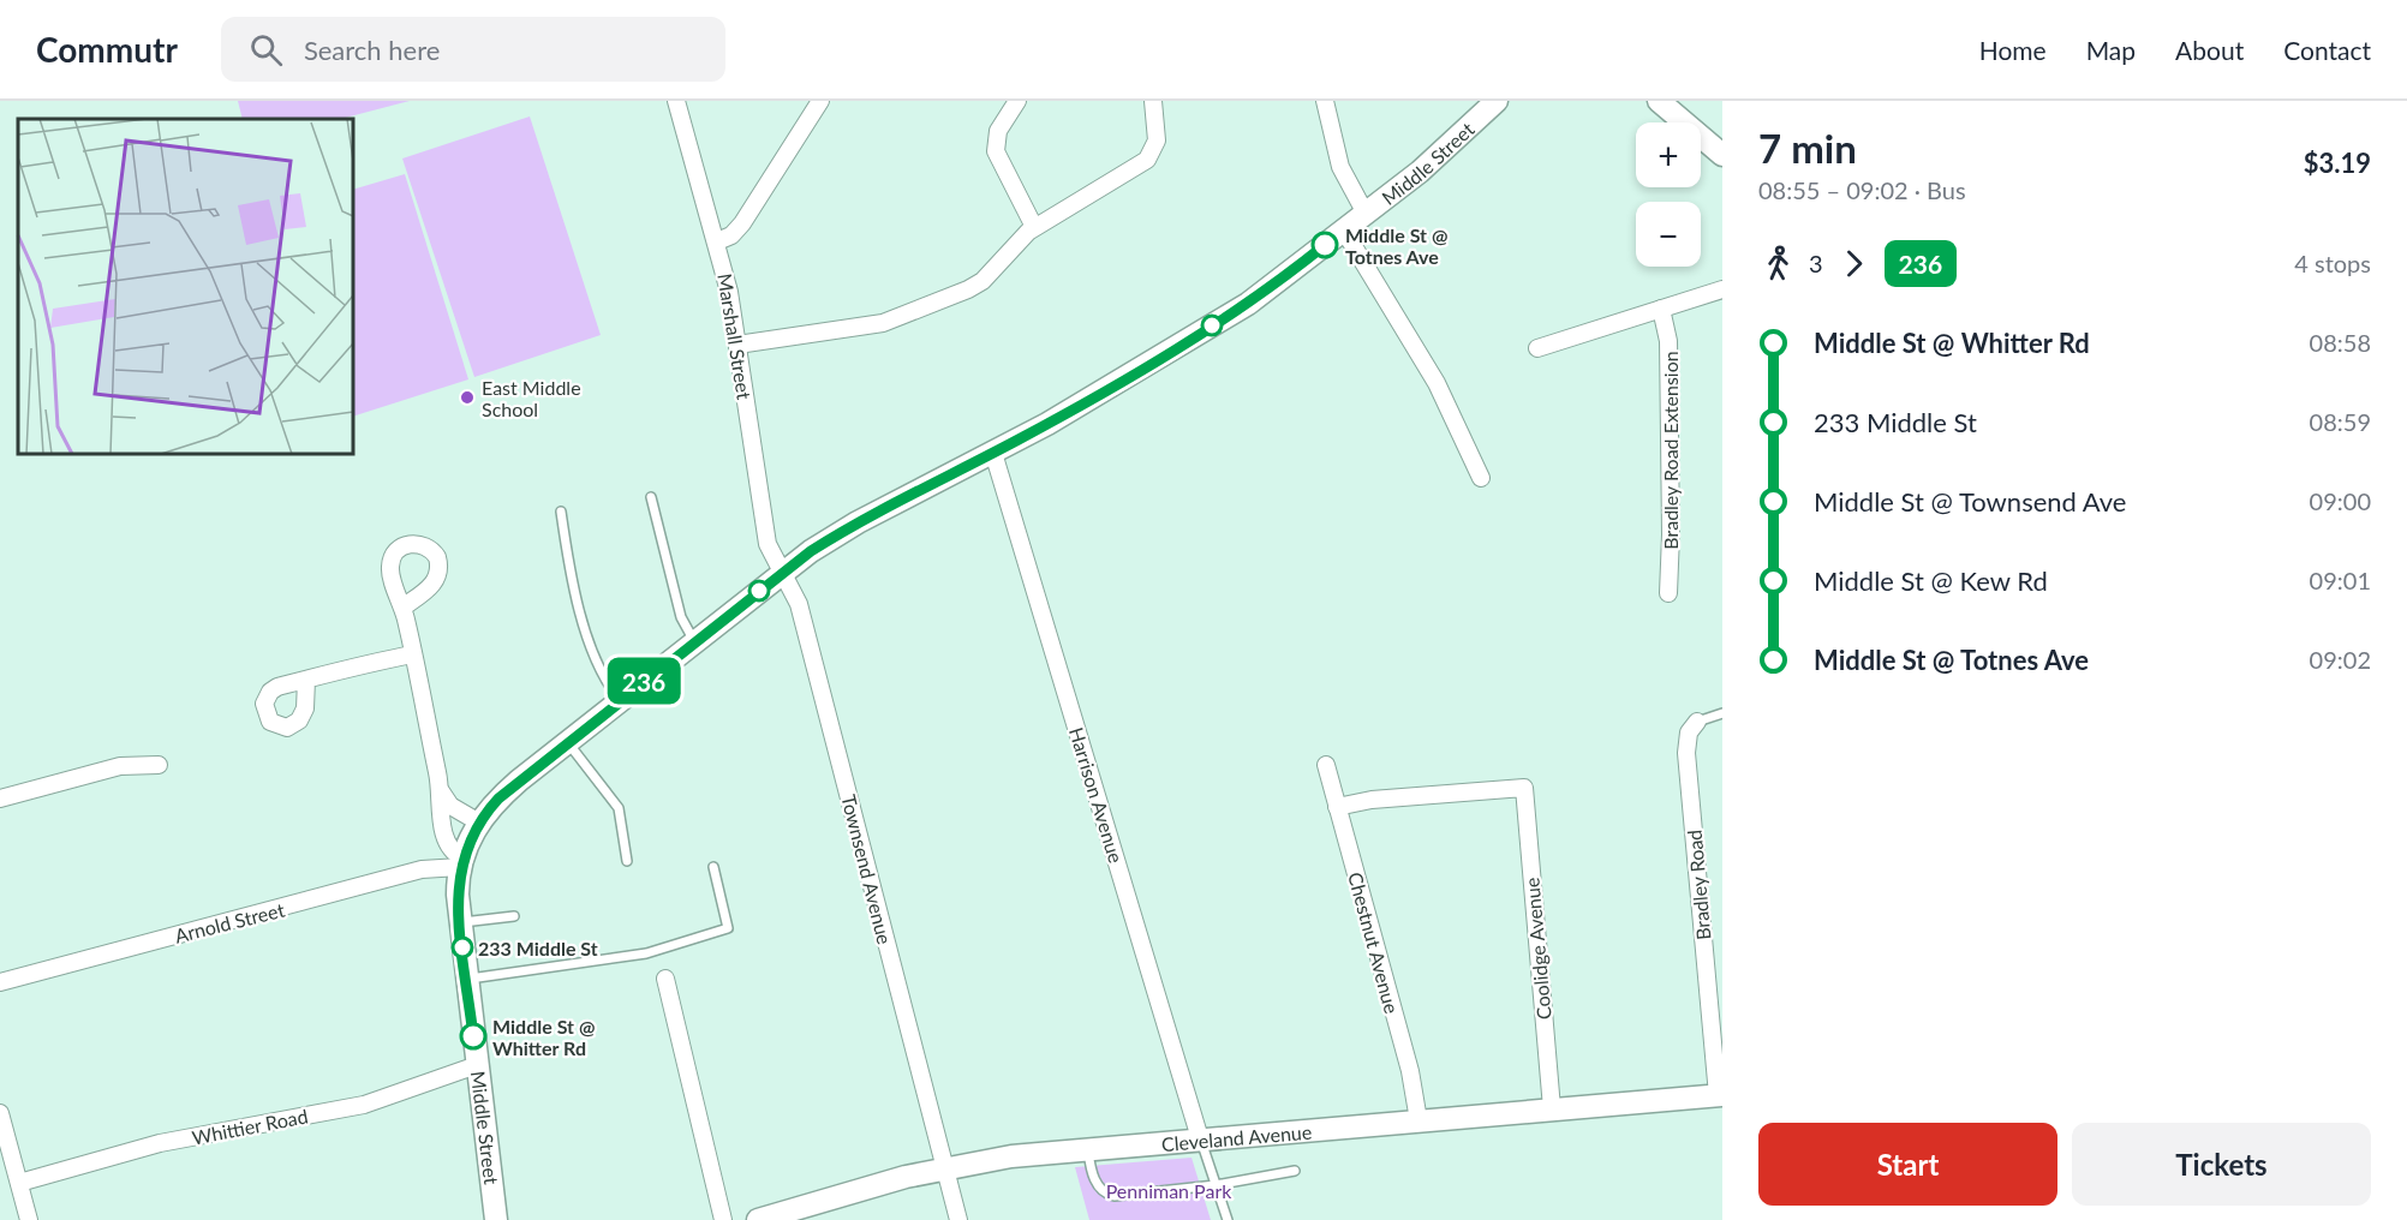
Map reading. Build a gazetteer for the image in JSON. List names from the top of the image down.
{
  "streets": {
    "street": [
      "Middle Street",
      "Marshall Street",
      "Bradley Road Extension",
      "Harrison Avenue",
      "Townsend Avenue",
      "Bradley Road",
      "Arnold Street",
      "Chestnut Avenue",
      "Coolidge Avenue",
      "Whittier Road",
      "Cleveland Avenue"
    ]
  },
  "crossings": [
    ["Middle Street", "Marshall Street"],
    ["Middle Street", "Harrison Avenue"],
    ["Middle Street", "Townsend Avenue"],
    ["Middle Street", "Arnold Street"],
    ["Middle Street", "Whittier Road"],
    ["Marshall Street", "Townsend Avenue"],
    ["Harrison Avenue", "Cleveland Avenue"],
    ["Townsend Avenue", "Cleveland Avenue"],
    ["Bradley Road", "Cleveland Avenue"],
    ["Chestnut Avenue", "Coolidge Avenue"],
    ["Chestnut Avenue", "Cleveland Avenue"],
    ["Coolidge Avenue", "Cleveland Avenue"]
  ],
  "parks": ["Penniman Park"],
  "places": [
    "Middle St @ Totnes Ave",
    "East Middle School",
    "233 Middle St",
    "Middle St @ Whitter Rd"
  ],
  "lines": ["bus line 236"],
  "page": {
    "header": "Commutr",
    "search": "Search here",
    "nav": [
      "Home",
      "Map",
      "About",
      "Contact"
    ],
    "on_map": "236",
    "heading": ["7 min", "08:55 – 09:02 · Bus", "$3.19"],
    "map_buttons": ["+", "−"],
    "legs": ["3", "236", "4 stops"],
    "list": [
      {
        "name": "Middle St @ Whitter Rd",
        "value": "08:58"
      },
      {
        "name": "233 Middle St",
        "value": "08:59"
      },
      {
        "name": "Middle St @ Townsend Ave",
        "value": "09:00"
      },
      {
        "name": "Middle St @ Kew Rd",
        "value": "09:01"
      },
      {
        "name": "Middle St @ Totnes Ave",
        "value": "09:02"
      }
    ],
    "buttons": ["Start", "Tickets"]
  }
}
